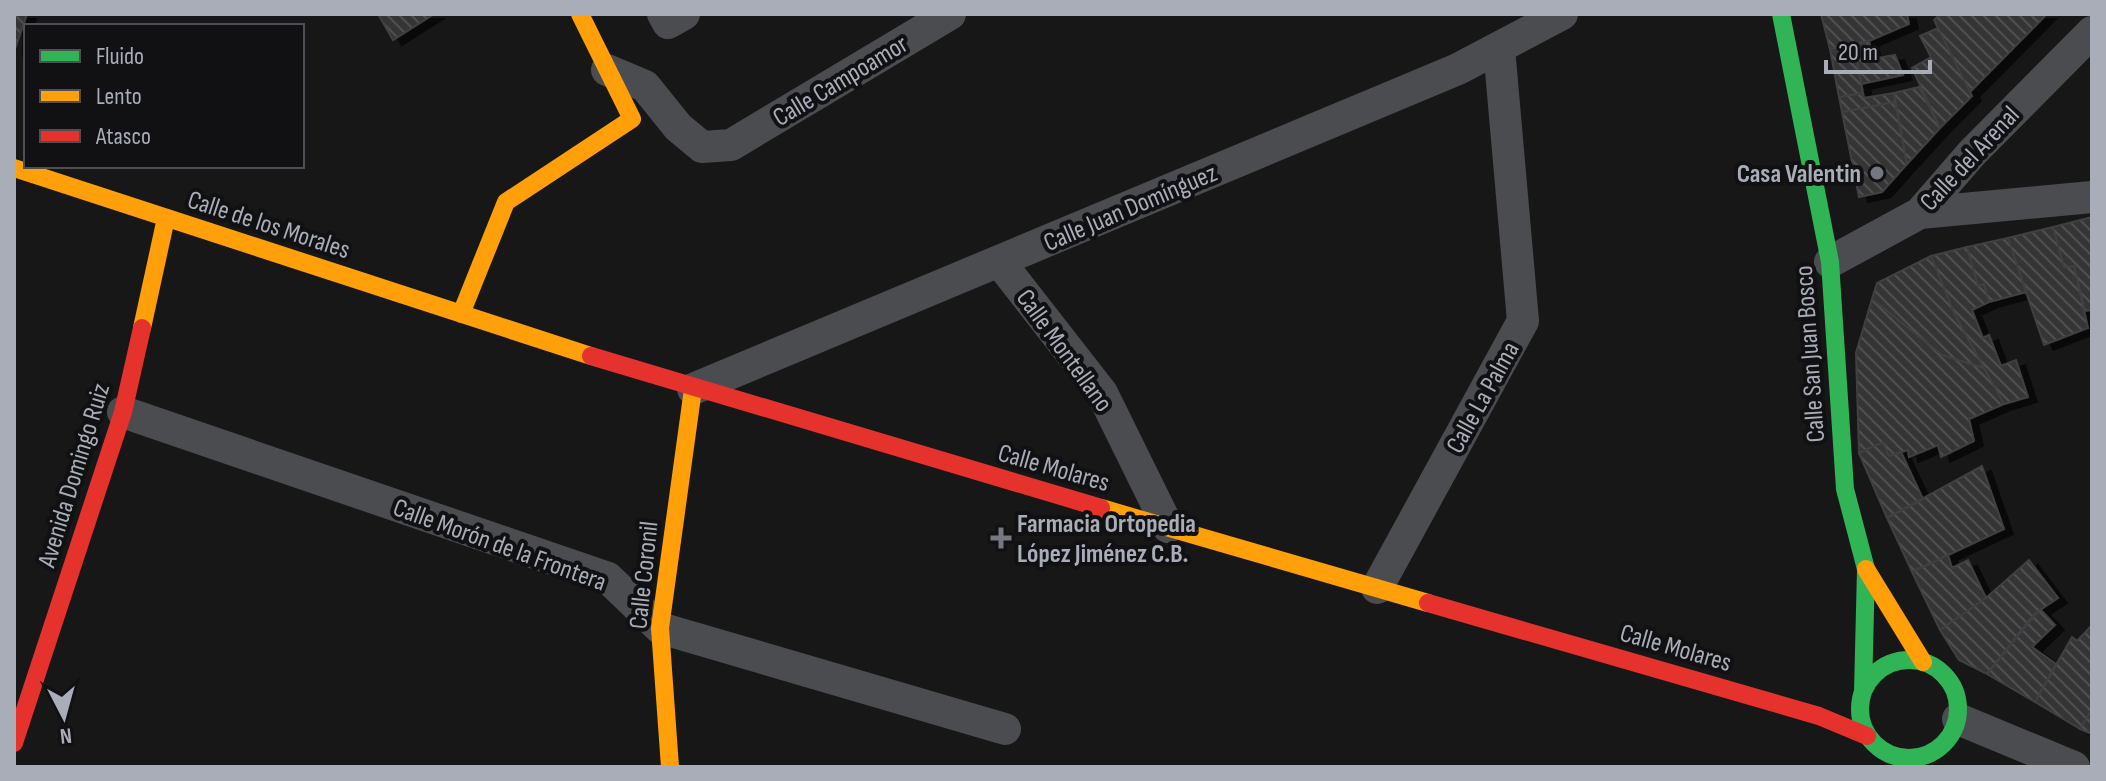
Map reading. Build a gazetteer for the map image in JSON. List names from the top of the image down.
{
  "streets": {
    "street": [
      "Calle Campoamor",
      "Calle del Arenal",
      "Calle Juan Domínguez",
      "Calle de los Morales",
      "Calle Montellano",
      "Calle San Juan Bosco",
      "Calle La Palma",
      "Calle Molares",
      "Avenida Domingo Ruiz",
      "Calle Morón de la Frontera",
      "Calle Coronil"
    ]
  },
  "crossings": [
    ["Calle del Arenal", "Calle San Juan Bosco"],
    ["Calle Juan Domínguez", "Calle Montellano"],
    ["Calle Juan Domínguez", "Calle La Palma"],
    ["Calle Juan Domínguez", "Calle Molares"],
    ["Calle Juan Domínguez", "Calle Coronil"],
    ["Calle de los Morales", "Calle Molares"],
    ["Calle de los Morales", "Avenida Domingo Ruiz"],
    ["Calle Montellano", "Calle Molares"],
    ["Calle San Juan Bosco", "Calle Molares"],
    ["Calle La Palma", "Calle Molares"],
    ["Calle Molares", "Calle Coronil"],
    ["Avenida Domingo Ruiz", "Calle Morón de la Frontera"],
    ["Calle Morón de la Frontera", "Calle Coronil"]
  ],
  "places": {
    "other": ["Casa Valentin"],
    "health": ["Farmacia Ortopedia López Jiménez C.B."]
  },
  "legend": ["Fluido", "Lento", "Atasco"],
  "scale_bar": "20 m",
  "north": "bottom"
}
